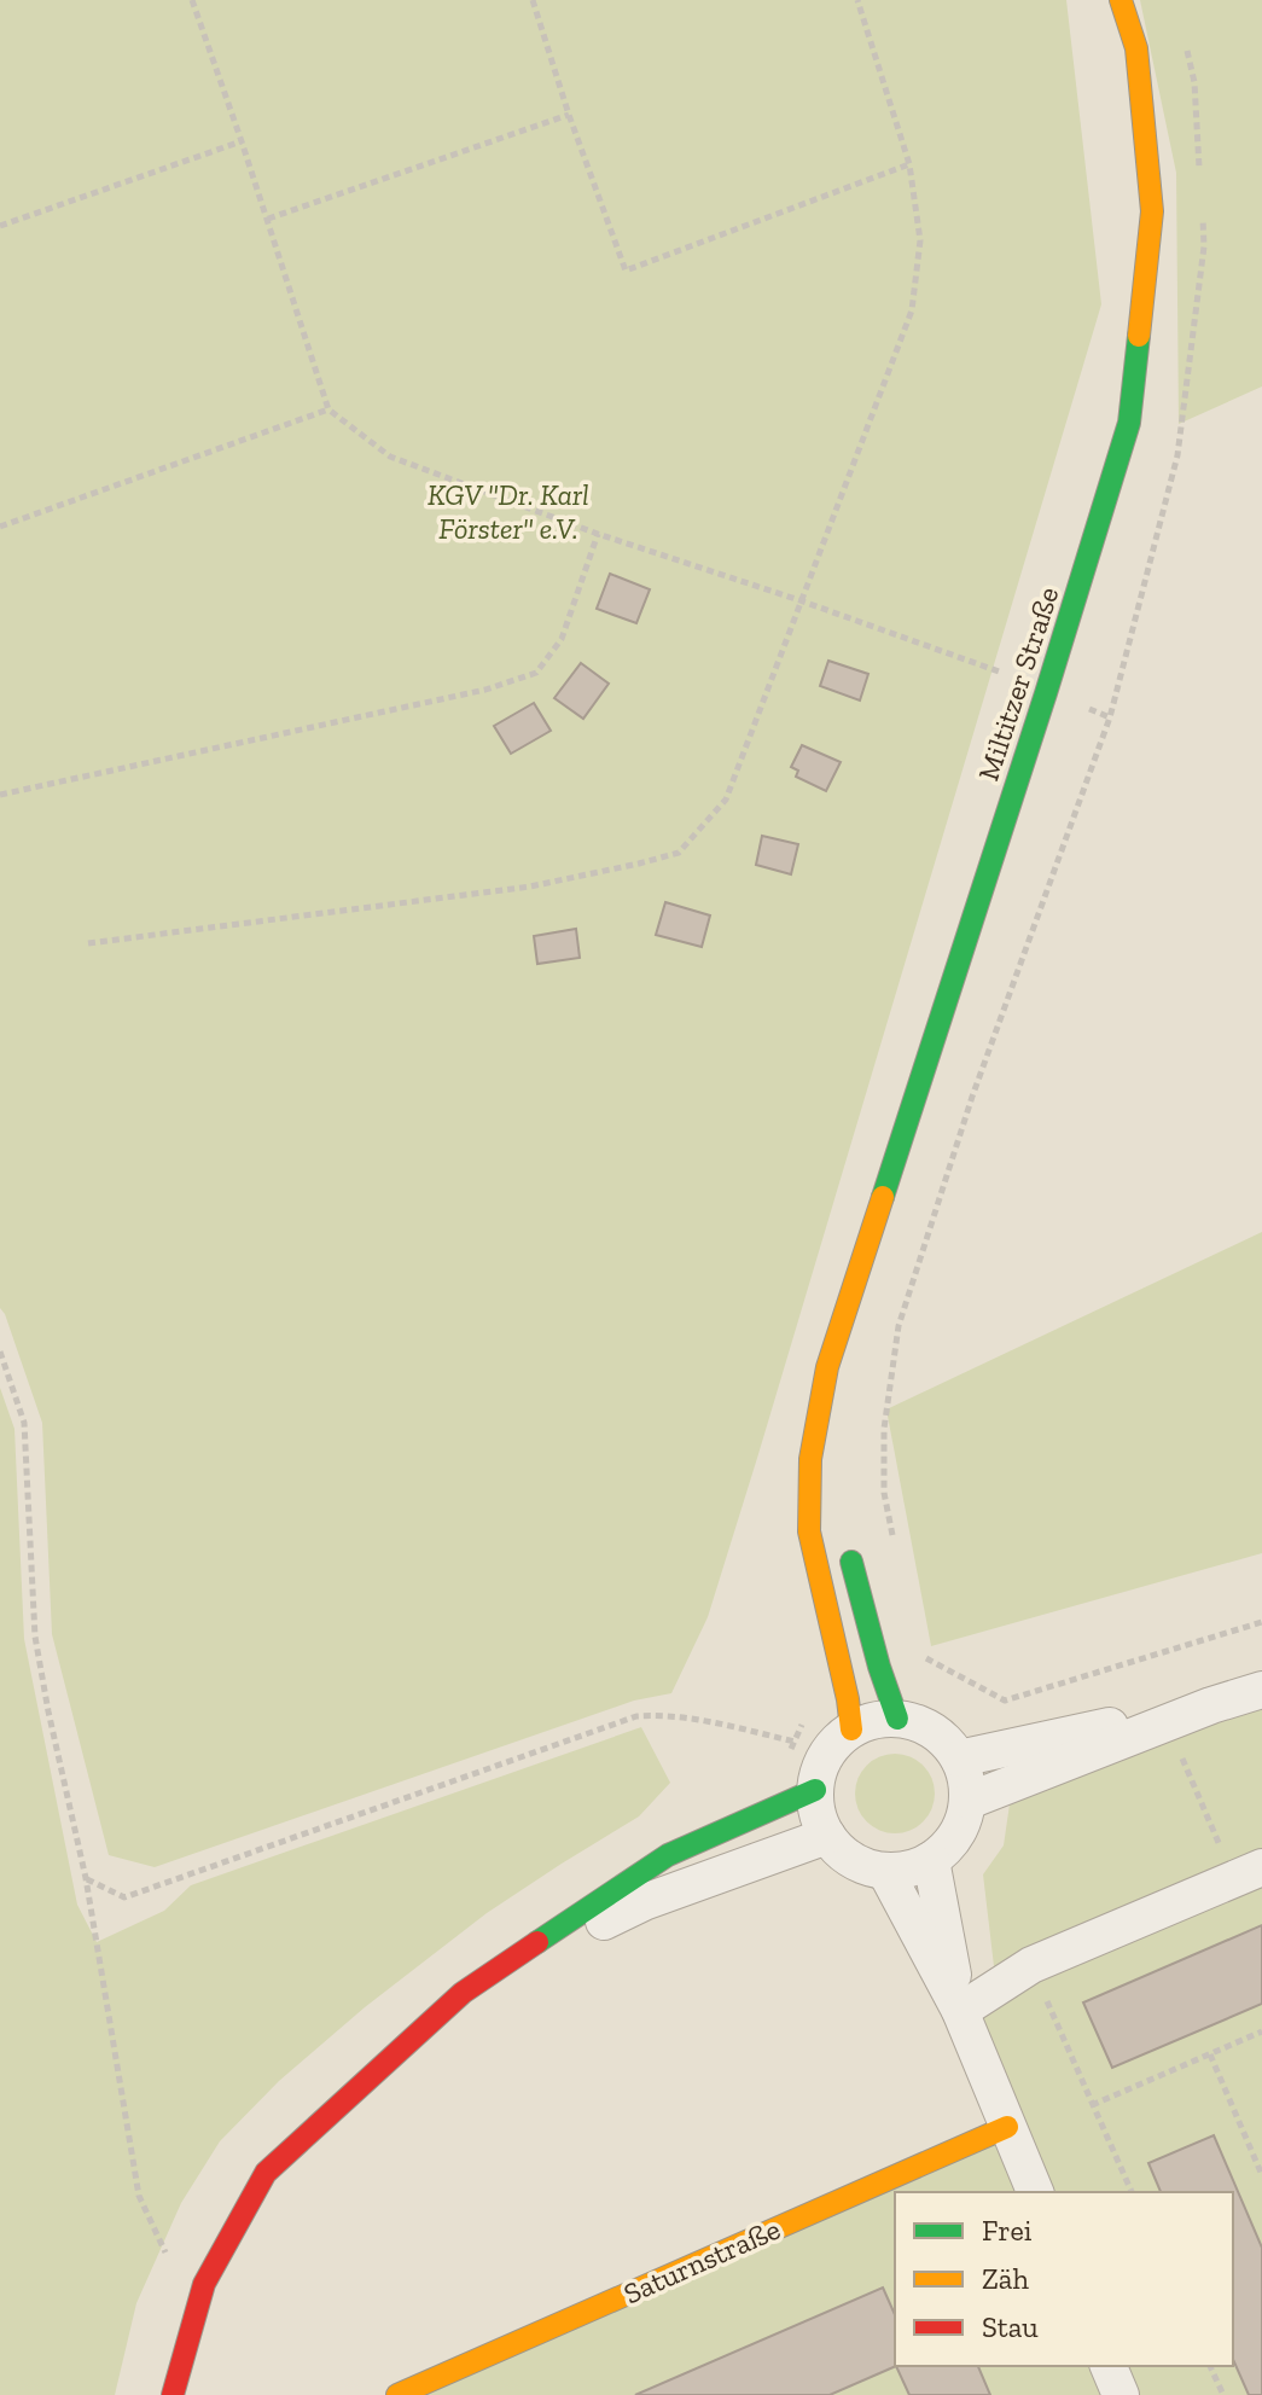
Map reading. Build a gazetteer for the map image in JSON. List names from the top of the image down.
{
  "streets": {
    "street": ["Miltitzer Straße", "Saturnstraße"]
  },
  "parks": ["KGV \"Dr. Karl Förster\" e.V."],
  "legend": ["Frei", "Zäh", "Stau"]
}
